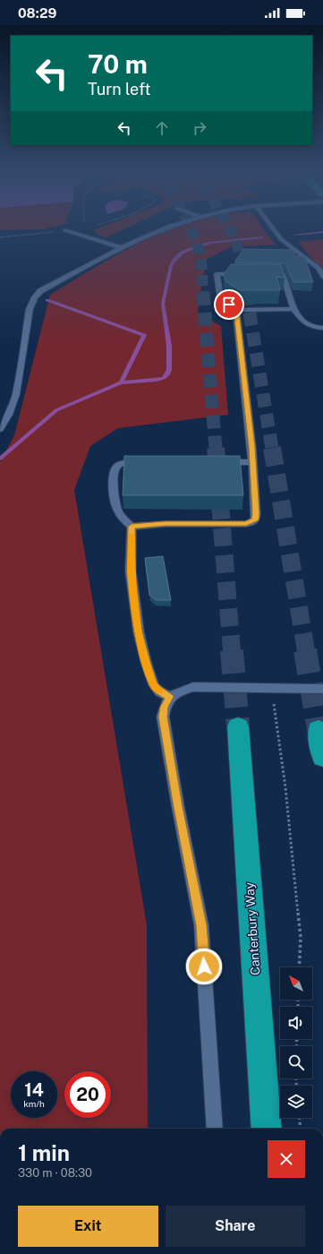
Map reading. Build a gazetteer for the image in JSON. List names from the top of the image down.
{
  "streets": {
    "highway": ["Canterbury Way"]
  },
  "north": "top left",
  "page": {
    "status": "08:29",
    "turn": ["70 m", "Turn left"],
    "speed": "14 km/h",
    "limit": "20",
    "heading": ["1 min", "330 m · 08:30"],
    "buttons": ["Exit", "Share"]
  }
}
